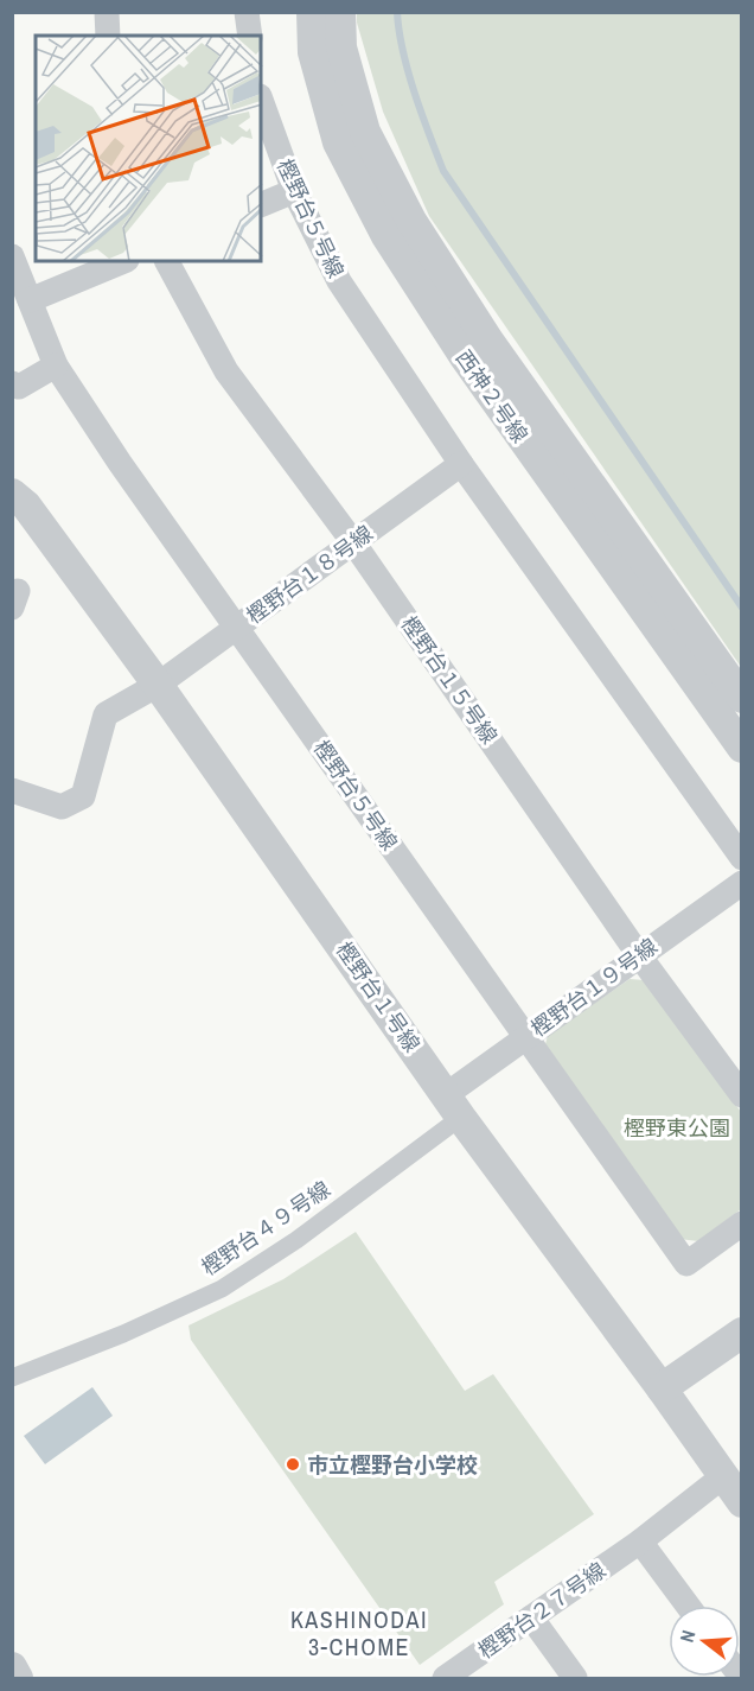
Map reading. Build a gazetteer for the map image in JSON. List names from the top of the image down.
{
  "streets": {
    "street": [
      "樫野台５号線",
      "西神２号線",
      "樫野台１８号線",
      "樫野台１５号線",
      "樫野台１９号線",
      "樫野台１号線",
      "樫野台４９号線",
      "樫野台２７号線"
    ]
  },
  "crossings": [
    ["樫野台５号線", "樫野台１８号線"],
    ["樫野台５号線", "樫野台１９号線"],
    ["樫野台１８号線", "樫野台１５号線"],
    ["樫野台１８号線", "樫野台１号線"],
    ["樫野台１５号線", "樫野台１９号線"],
    ["樫野台１９号線", "樫野台１号線"],
    ["樫野台１号線", "樫野台２７号線"]
  ],
  "districts": ["KASHINODAI 3-CHOME"],
  "parks": ["樫野東公園"],
  "places": ["市立樫野台小学校"],
  "north": "left"
}
